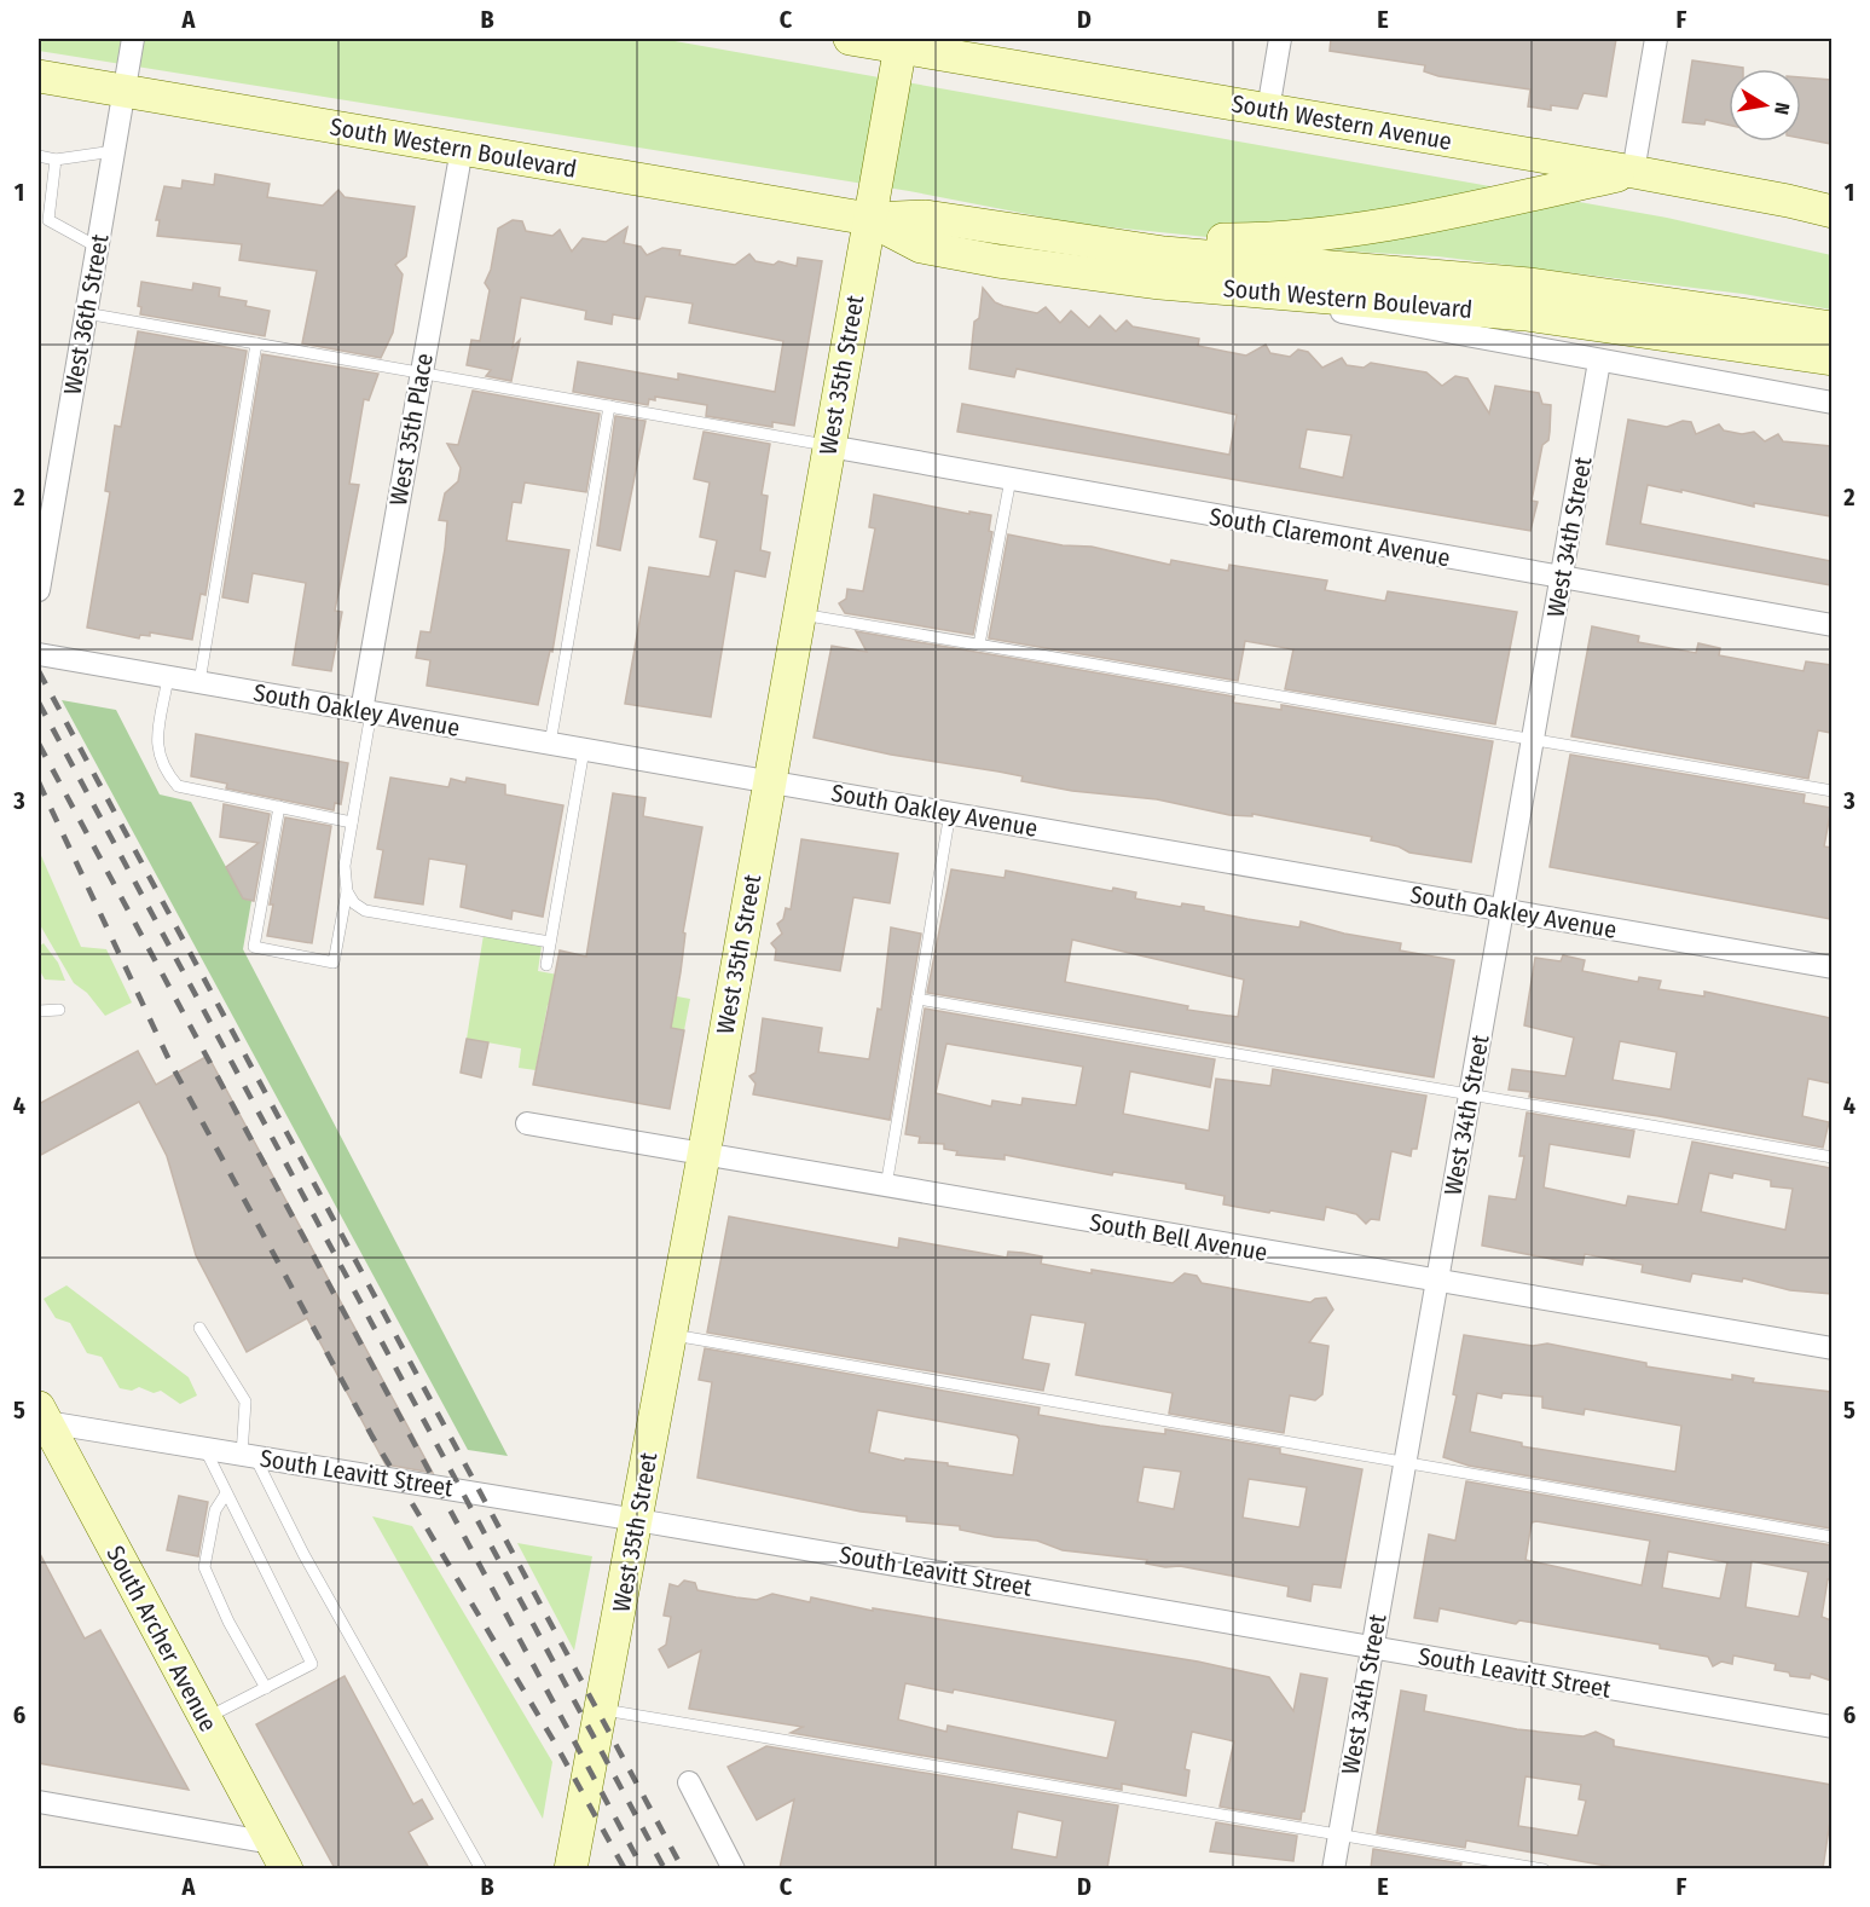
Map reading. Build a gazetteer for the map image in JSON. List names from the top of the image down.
{
  "streets": {
    "main road": [
      "South Western Avenue",
      "South Western Boulevard",
      "West 35th Street",
      "South Archer Avenue"
    ],
    "street": [
      "West 36th Street",
      "West 35th Place",
      "South Claremont Avenue",
      "West 34th Street",
      "South Oakley Avenue",
      "South Bell Avenue",
      "South Leavitt Street"
    ]
  },
  "crossings": [
    ["South Western Avenue", "West 35th Street"],
    ["South Western Boulevard", "West 36th Street"],
    ["South Western Boulevard", "West 35th Street"],
    ["South Western Boulevard", "West 35th Place"],
    ["West 35th Street", "South Claremont Avenue"],
    ["West 35th Street", "South Oakley Avenue"],
    ["West 35th Street", "South Bell Avenue"],
    ["West 35th Street", "South Leavitt Street"],
    ["West 35th Place", "South Oakley Avenue"],
    ["South Claremont Avenue", "West 34th Street"],
    ["West 34th Street", "South Oakley Avenue"],
    ["West 34th Street", "South Bell Avenue"],
    ["West 34th Street", "South Leavitt Street"],
    ["South Leavitt Street", "South Archer Avenue"]
  ],
  "north": "right",
  "grid": {
    "columns": [
      "A",
      "B",
      "C",
      "D",
      "E",
      "F"
    ],
    "rows": [
      "1",
      "2",
      "3",
      "4",
      "5",
      "6"
    ]
  }
}
